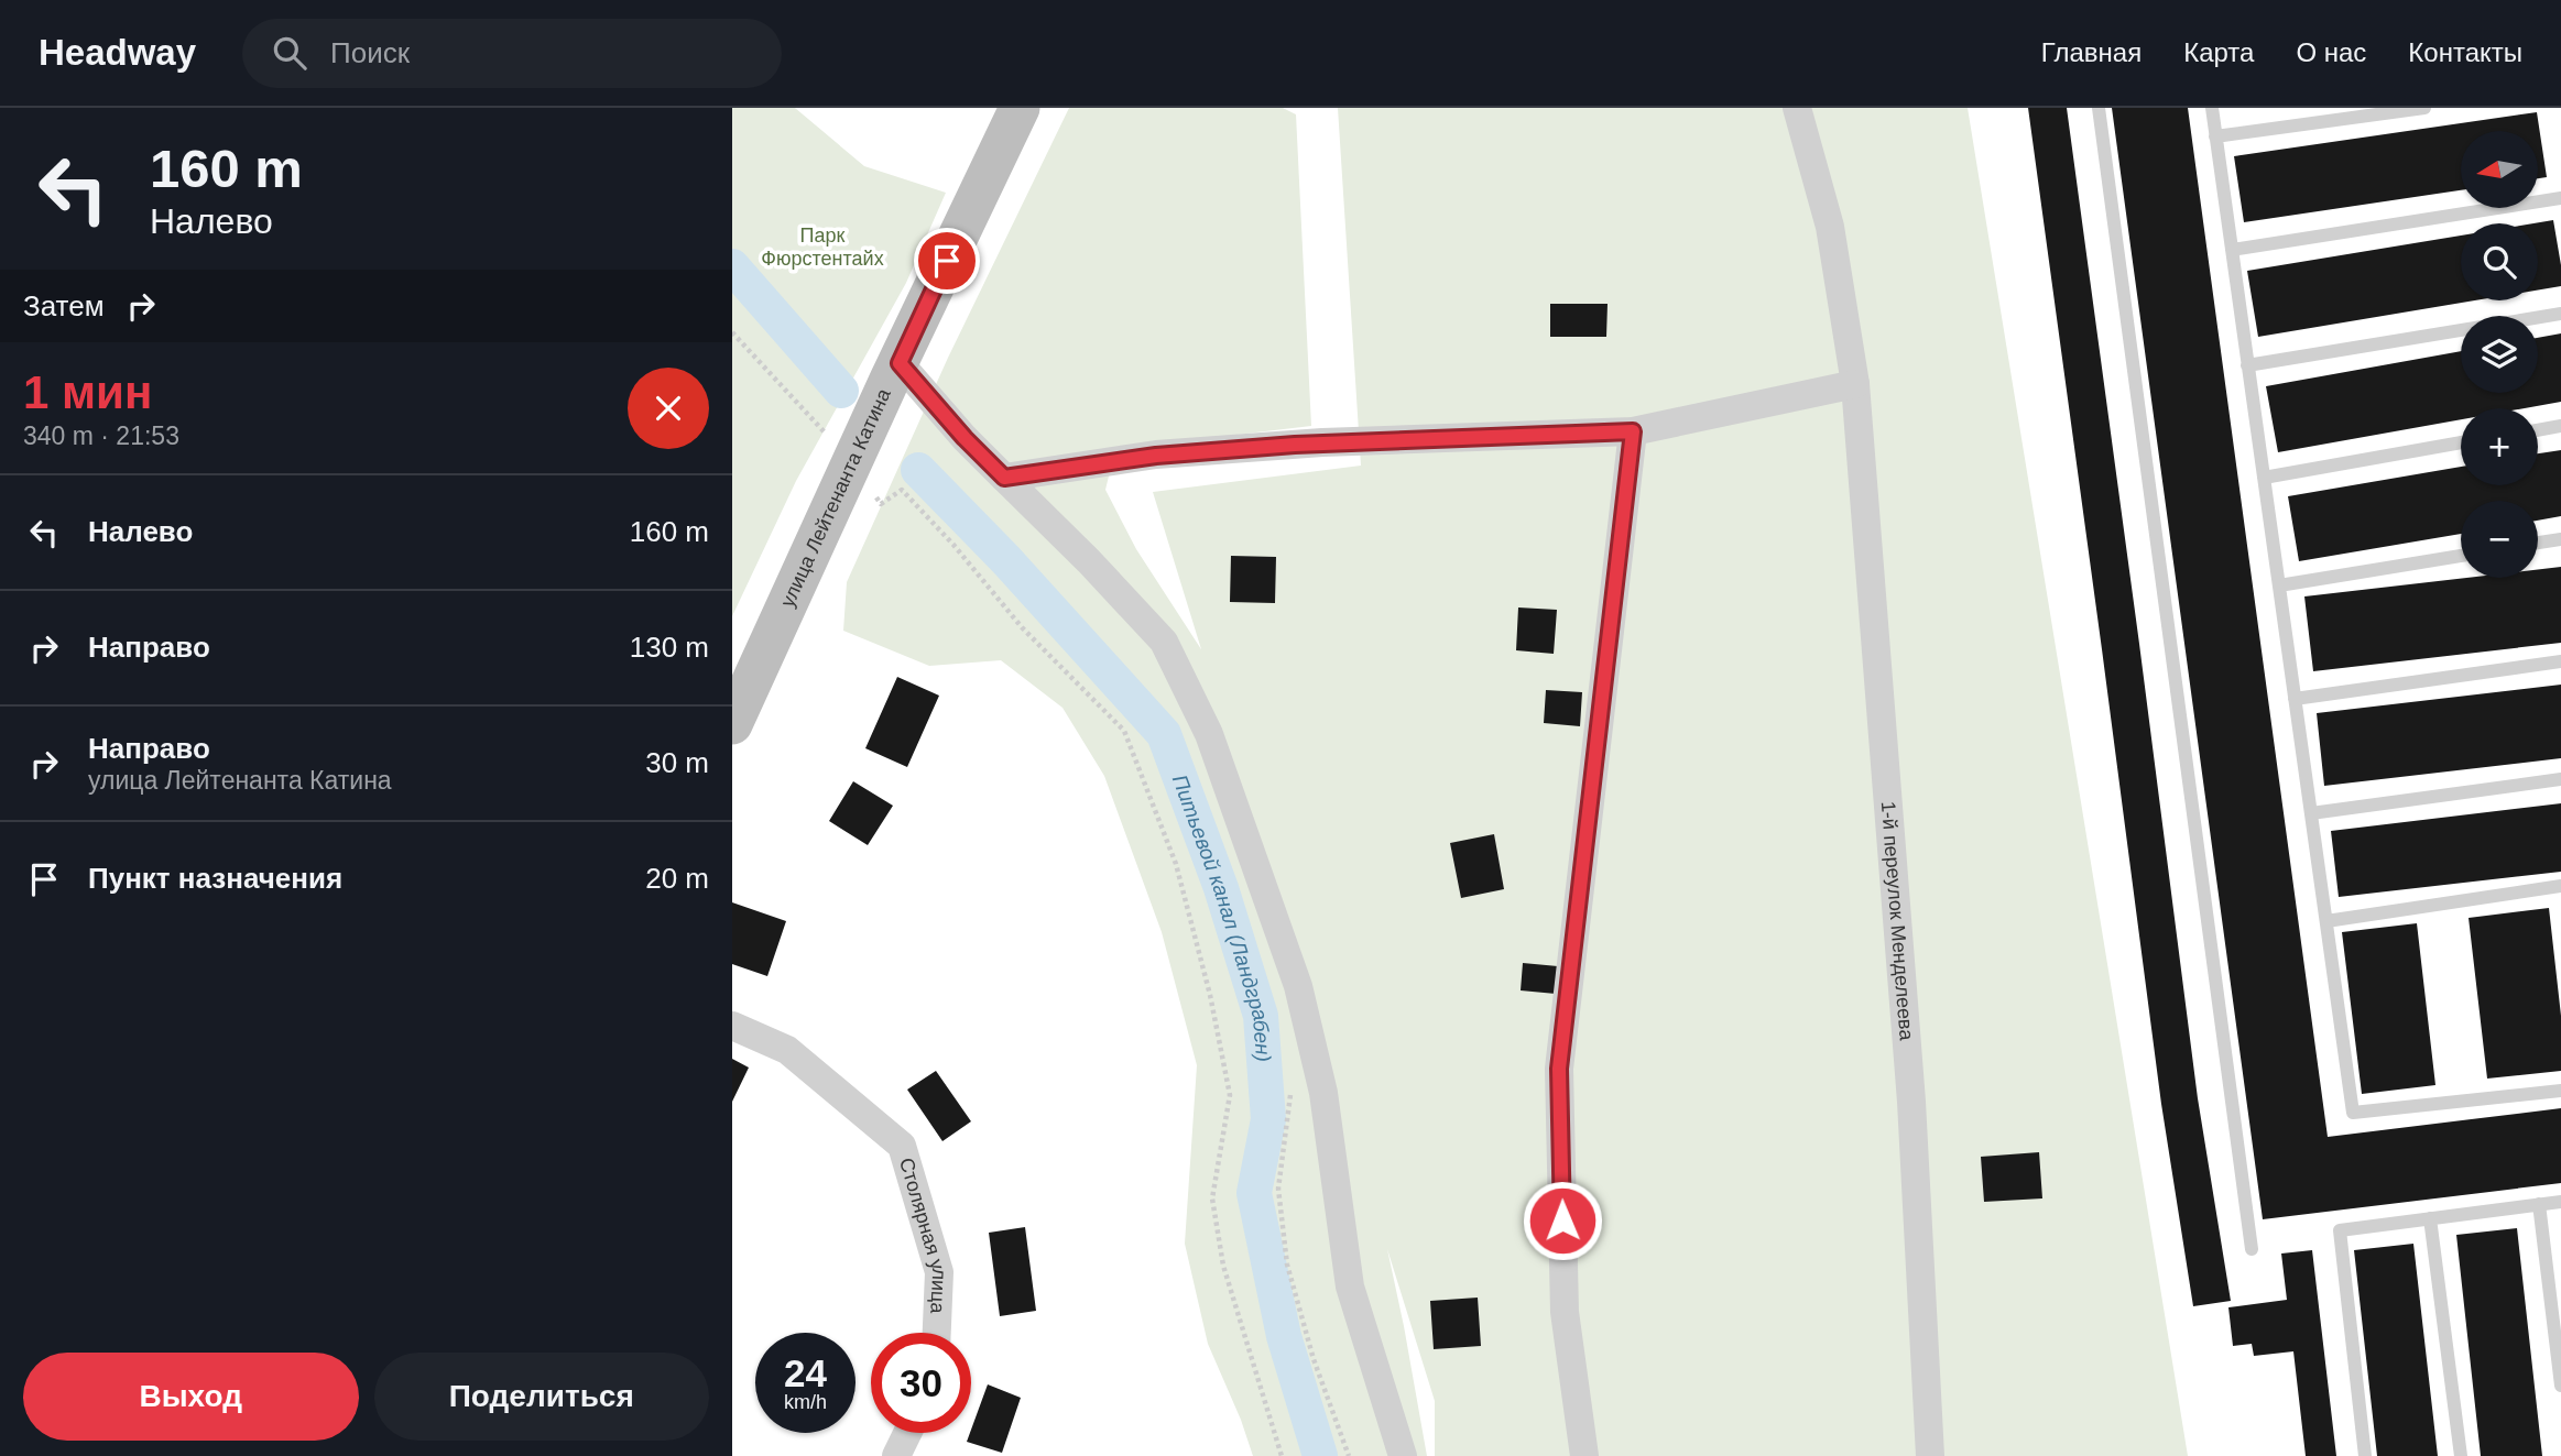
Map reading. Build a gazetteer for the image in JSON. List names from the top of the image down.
{
  "streets": {
    "street": ["улица Лейтенанта Катина", "1-й переулок Менделеева", "Столярная улица"]
  },
  "water": ["Питьевой канал (Ландграбен)"],
  "parks": ["Парк Фюрстентайх"],
  "north": "left",
  "page": {
    "header": "Headway",
    "search": "Поиск",
    "nav": [
      "Главная",
      "Карта",
      "О нас",
      "Контакты"
    ],
    "turn": ["160 m", "Налево"],
    "map_buttons": ["+", "−"],
    "then": "Затем",
    "heading": ["1 мин", "340 m · 21:53"],
    "list": [
      {
        "name": "Налево",
        "value": "160 m"
      },
      {
        "name": "Направо",
        "value": "130 m"
      },
      {
        "name": "Направо",
        "note": "улица Лейтенанта Катина",
        "value": "30 m"
      },
      {
        "name": "Пункт назначения",
        "value": "20 m"
      }
    ],
    "speed": "24 km/h",
    "limit": "30",
    "buttons": ["Выход", "Поделиться"]
  }
}
